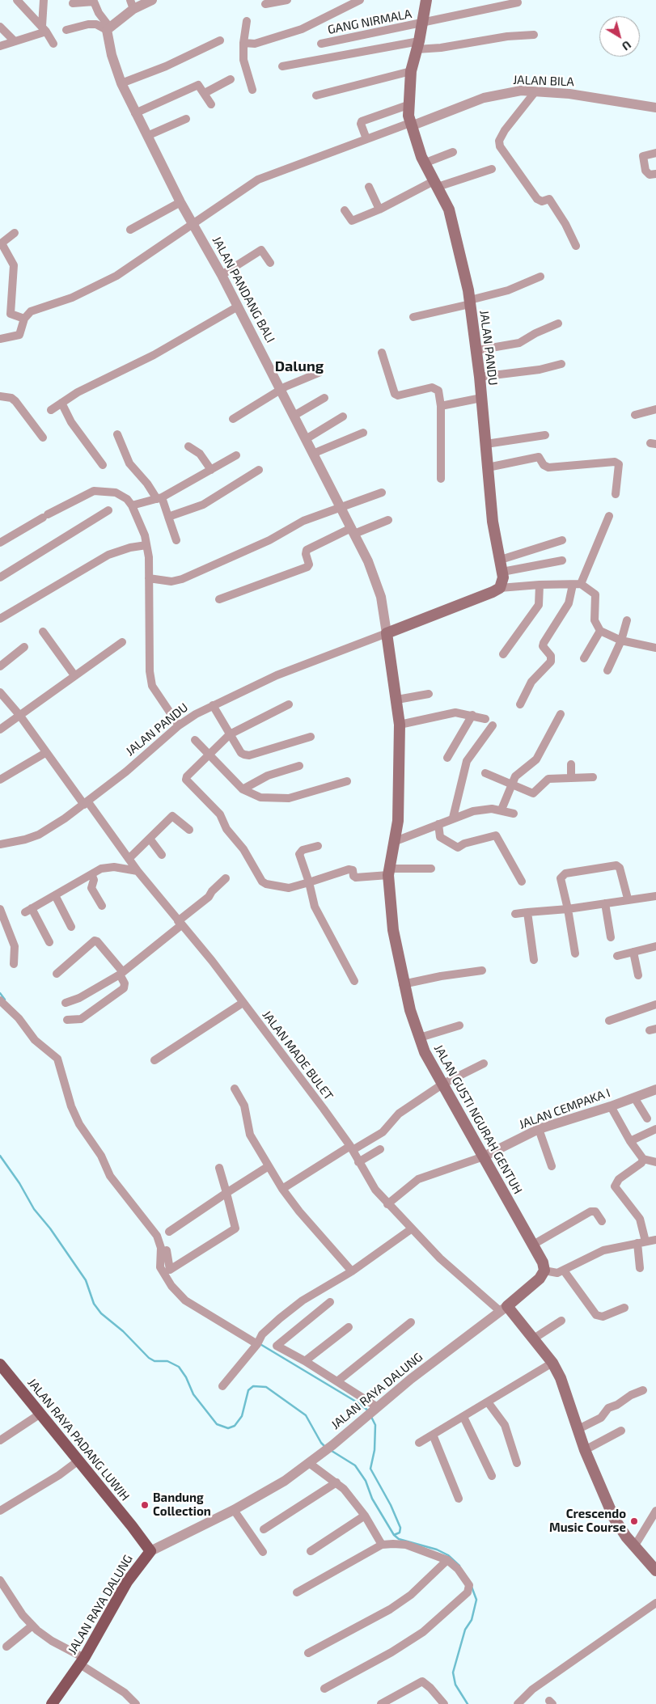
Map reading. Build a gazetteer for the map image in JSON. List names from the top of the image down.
{
  "streets": {
    "main road": [
      "JALAN PANDU",
      "JALAN GUSTI NGURAH GENTUH",
      "JALAN RAYA DALUNG",
      "JALAN RAYA PADANG LUWIH"
    ],
    "street": [
      "GANG NIRMALA",
      "JALAN BILA",
      "JALAN PANDANG BALI",
      "JALAN MADE BULET",
      "JALAN CEMPAKA I"
    ]
  },
  "crossings": [
    ["GANG NIRMALA", "JALAN PANDU"],
    ["JALAN BILA", "JALAN PANDU"],
    ["JALAN PANDANG BALI", "JALAN PANDU"],
    ["JALAN PANDANG BALI", "JALAN GUSTI NGURAH GENTUH"],
    ["JALAN PANDU", "JALAN MADE BULET"],
    ["JALAN PANDU", "JALAN GUSTI NGURAH GENTUH"],
    ["JALAN MADE BULET", "JALAN RAYA DALUNG"],
    ["JALAN CEMPAKA I", "JALAN GUSTI NGURAH GENTUH"],
    ["JALAN RAYA DALUNG", "JALAN RAYA PADANG LUWIH"]
  ],
  "districts": ["Dalung"],
  "places": ["Bandung Collection", "Crescendo Music Course"],
  "north": "bottom right"
}
